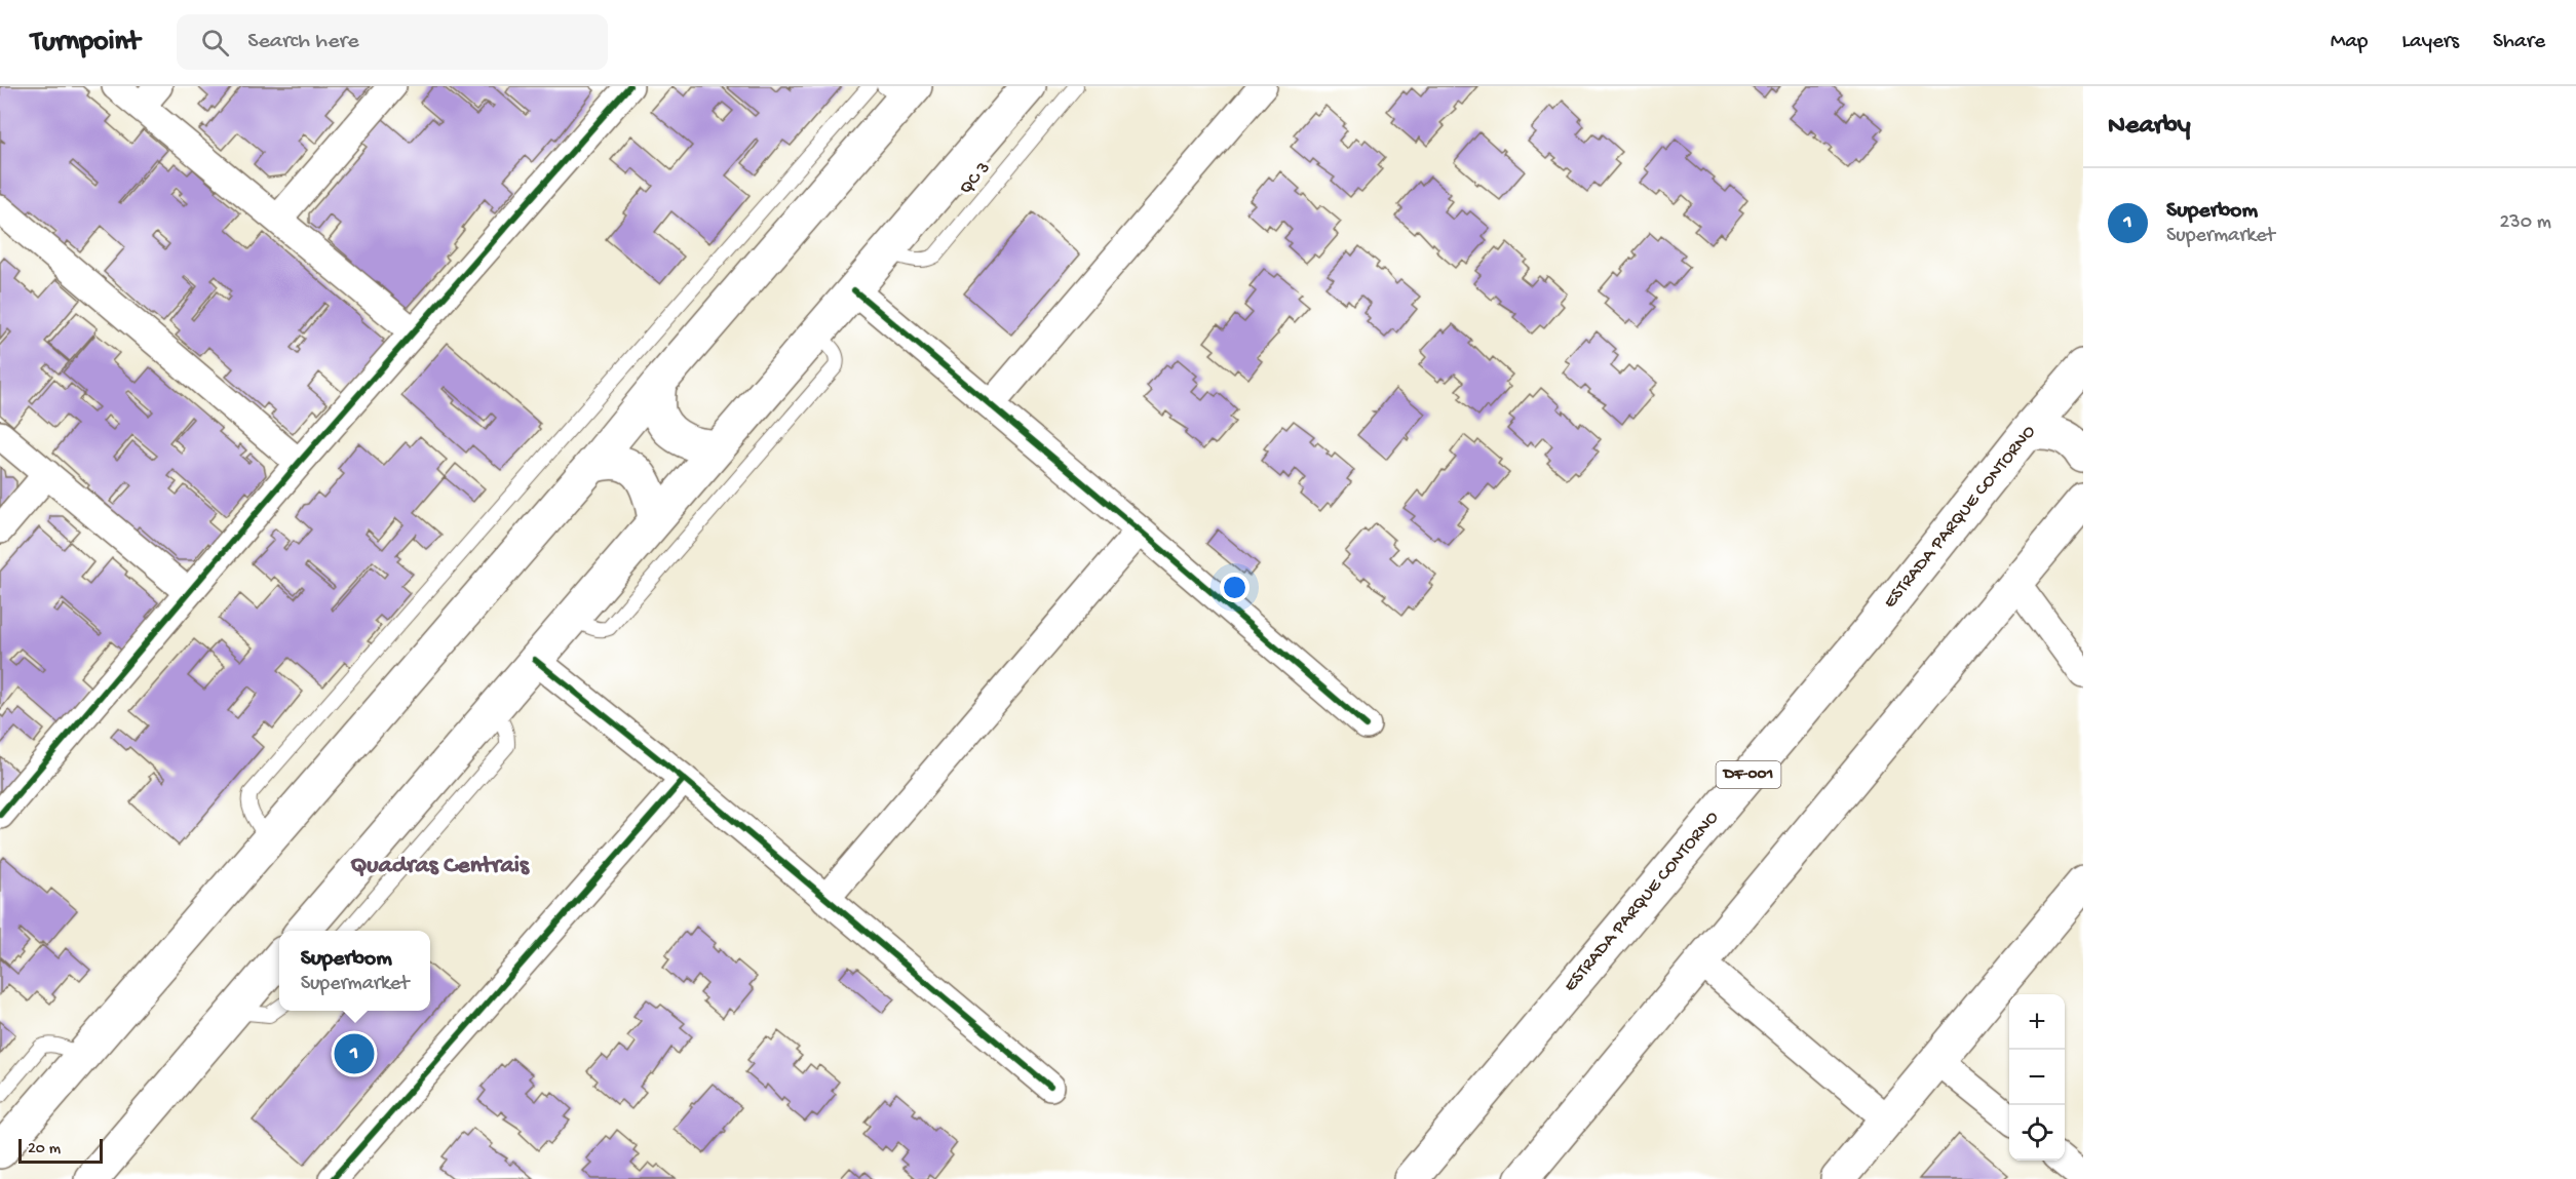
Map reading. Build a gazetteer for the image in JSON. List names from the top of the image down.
{
  "streets": {
    "main road": ["ESTRADA PARQUE CONTORNO", "DF-001"],
    "lane": ["QC 3"]
  },
  "districts": ["Quadras Centrais"],
  "scale_bar": "20 m",
  "page": {
    "header": "Turnpoint",
    "search": "Search here",
    "nav": ["Map", "Layers", "Share"],
    "heading": "Nearby",
    "list": [
      {
        "mark": "1",
        "name": "Superbom",
        "note": "Supermarket",
        "value": "230 m"
      }
    ],
    "popup": ["Superbom", "Supermarket"],
    "map_buttons": ["+", "−"],
    "pins": "1",
    "scale": "20 m"
  }
}
